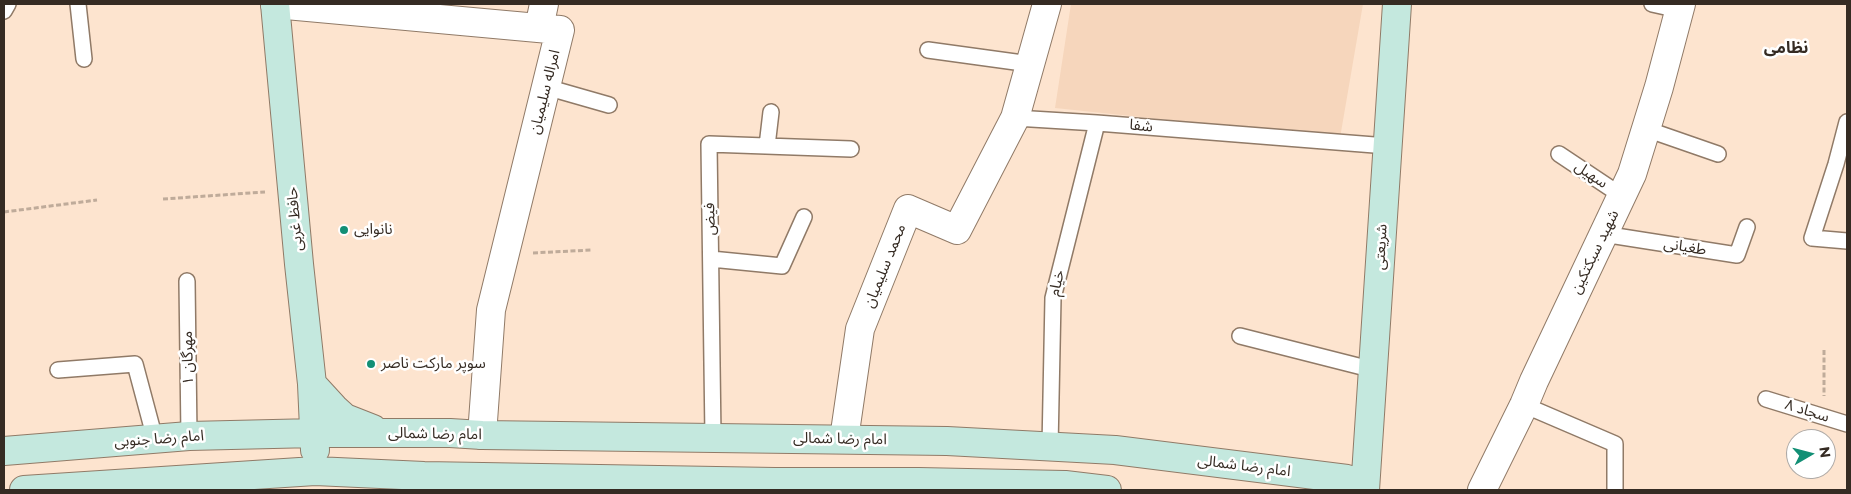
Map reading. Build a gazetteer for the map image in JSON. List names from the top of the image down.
{
  "streets": {
    "street": [
      "امراله سلیمیان",
      "حافظ غربی",
      "شریعتی",
      "شهید سبکتکین",
      "محمد سلیمیان",
      "امام رضا شمالی",
      "امام رضا جنوبی"
    ],
    "lane": [
      "شفا",
      "سهیل",
      "فیض",
      "طغیانی",
      "خیام",
      "مهرگان ۱",
      "سجاد ۸"
    ]
  },
  "crossings": [
    ["امراله سلیمیان", "حافظ غربی"],
    ["امراله سلیمیان", "امام رضا شمالی"],
    ["شفا", "شریعتی"],
    ["شفا", "محمد سلیمیان"],
    ["شفا", "خیام"],
    ["سهیل", "شهید سبکتکین"],
    ["حافظ غربی", "امام رضا شمالی"],
    ["حافظ غربی", "امام رضا جنوبی"],
    ["فیض", "امام رضا شمالی"],
    ["طغیانی", "شهید سبکتکین"],
    ["محمد سلیمیان", "امام رضا شمالی"],
    ["خیام", "امام رضا شمالی"],
    ["مهرگان ۱", "امام رضا جنوبی"],
    ["امام رضا شمالی", "امام رضا جنوبی"]
  ],
  "districts": ["نظامی"],
  "places": ["نانوایی", "سوپر مارکت ناصر"],
  "north": "right"
}
